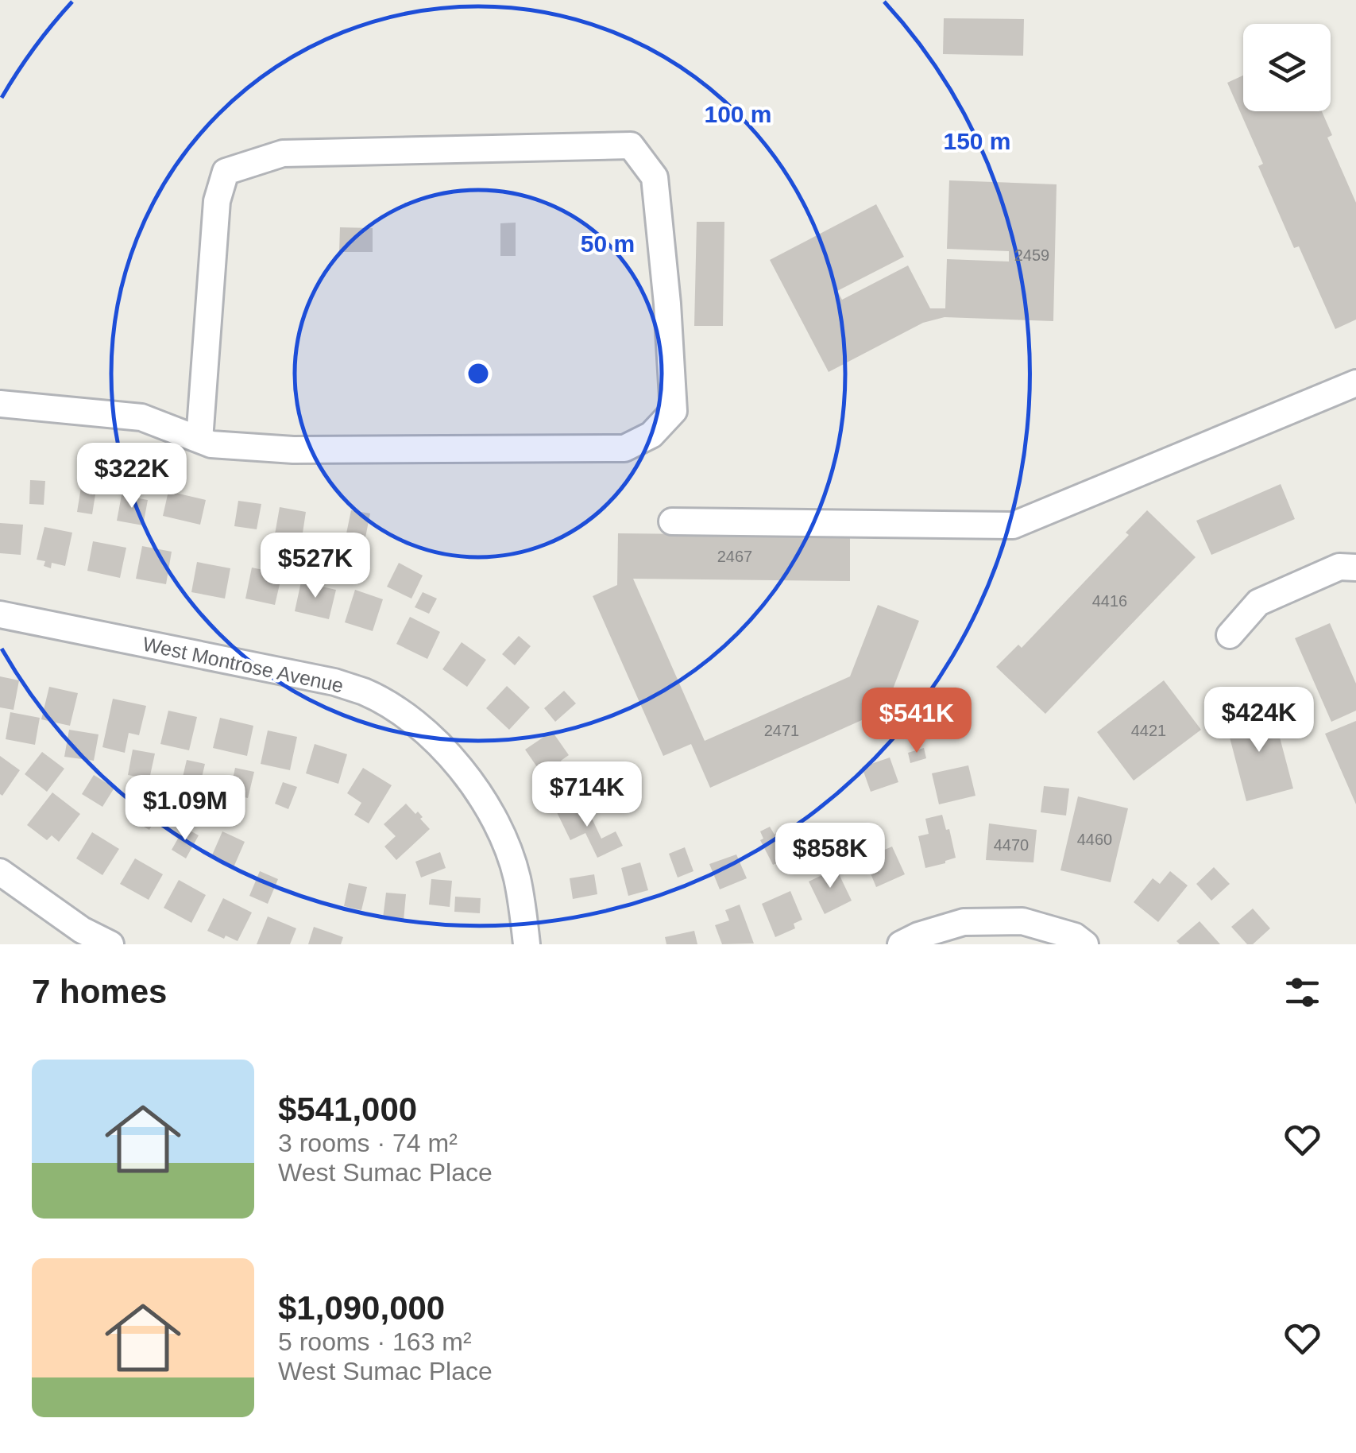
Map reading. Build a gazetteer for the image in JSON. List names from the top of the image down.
{
  "streets": {
    "street": ["West Montrose Avenue"]
  },
  "house_numbers": [
    "2459",
    "2467",
    "4416",
    "2471",
    "4421",
    "4460",
    "4470"
  ],
  "page": {
    "price": [
      "$322K",
      "$527K",
      "$424K",
      "$541K",
      "$714K",
      "$1.09M",
      "$858K"
    ],
    "heading": "7 homes",
    "list": [
      {
        "name": "$541,000",
        "note": "3 rooms · 74 m² · West Sumac Place"
      },
      {
        "name": "$1,090,000",
        "note": "5 rooms · 163 m² · West Sumac Place"
      }
    ]
  },
  "rings": ["100 m", "150 m", "50 m"]
}
